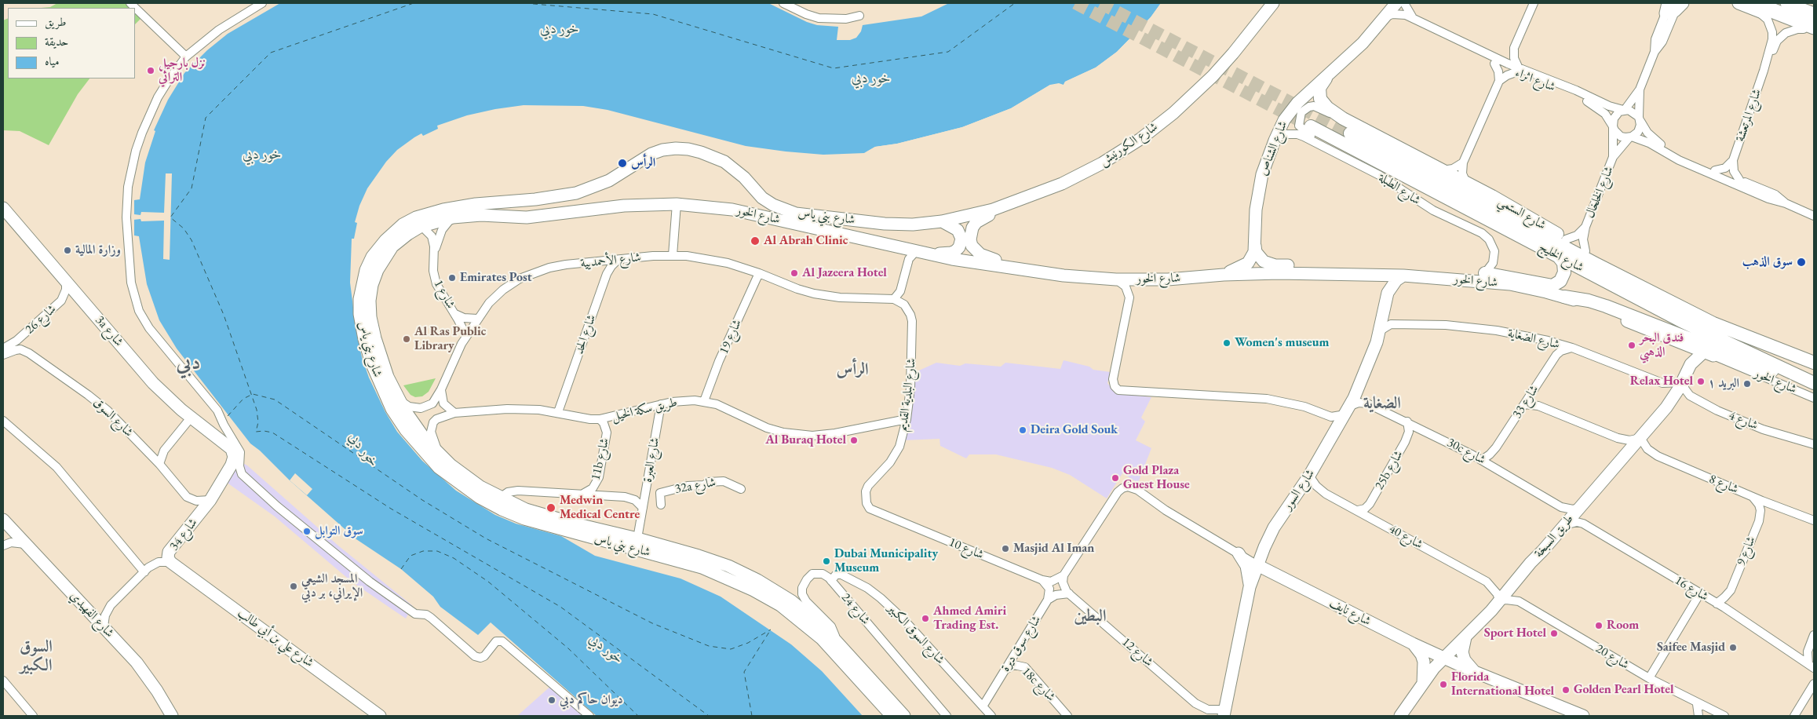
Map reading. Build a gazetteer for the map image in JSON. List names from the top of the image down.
{
  "streets": {
    "main road": [
      "شارع الكورنيش",
      "شارع الشناص",
      "شارع الستمي",
      "شارع الخور",
      "شارع بني ياس",
      "شارع الخليج",
      "3a شارع",
      "شارع السور",
      "شارع 34",
      "طريق السبخة",
      "شارع نايف",
      "شارع الفهيدي",
      "شارع علي بن أبي طالب"
    ],
    "street": [
      "شارع اثراء",
      "شارع المرتعشة",
      "شارع الطبلة",
      "شارع الخلخال",
      "شارع الأحمديية",
      "شارع 1",
      "شارع 26",
      "شارع الحد",
      "شارع 19",
      "شارع الضغاية",
      "شارع البلدية القديم",
      "شارع 33",
      "طريق سكة الخيل",
      "شارع السوق",
      "شارع 4",
      "30c شارع",
      "11b شارع",
      "شارع العبرة",
      "25b شارع",
      "شارع 8",
      "32a شارع",
      "شارع 40",
      "شارع 10",
      "شارع 9",
      "شارع 16",
      "شارع 24",
      "شارع السوق الكبير",
      "شارع سوق ديرة",
      "شارع 12",
      "شارع 20",
      "18c شارع"
    ]
  },
  "crossings": [
    ["شارع اثراء", "شارع الشناص"],
    ["شارع اثراء", "شارع الخلخال"],
    ["شارع الكورنيش", "شارع بني ياس"],
    ["شارع الشناص", "شارع الطبلة"],
    ["شارع الشناص", "شارع الستمي"],
    ["شارع الشناص", "شارع الخور"],
    ["شارع الطبلة", "شارع الخور"],
    ["شارع الخلخال", "شارع الستمي"],
    ["شارع الستمي", "شارع الخليج"],
    ["شارع الخور", "شارع بني ياس"],
    ["شارع الخور", "شارع 1"],
    ["شارع الخور", "30c شارع"],
    ["شارع الخور", "شارع السور"],
    ["شارع الخور", "طريق السبخة"],
    ["شارع بني ياس", "شارع الأحمديية"],
    ["شارع بني ياس", "شارع 1"],
    ["شارع بني ياس", "طريق سكة الخيل"],
    ["شارع بني ياس", "شارع العبرة"],
    ["شارع بني ياس", "شارع 24"],
    ["شارع الأحمديية", "شارع 1"],
    ["شارع الأحمديية", "شارع الحد"],
    ["شارع الأحمديية", "شارع 19"],
    ["شارع 26", "3a شارع"],
    ["3a شارع", "شارع السوق"],
    ["3a شارع", "شارع 34"],
    ["شارع الحد", "طريق سكة الخيل"],
    ["شارع 19", "طريق سكة الخيل"],
    ["شارع الضغاية", "شارع 33"],
    ["شارع الضغاية", "شارع 4"],
    ["شارع الضغاية", "شارع السور"],
    ["شارع الضغاية", "طريق السبخة"],
    ["شارع البلدية القديم", "طريق سكة الخيل"],
    ["شارع البلدية القديم", "شارع 10"],
    ["شارع 33", "30c شارع"],
    ["طريق سكة الخيل", "11b شارع"],
    ["طريق سكة الخيل", "شارع العبرة"],
    ["شارع السوق", "شارع 34"],
    ["شارع 4", "طريق السبخة"],
    ["30c شارع", "25b شارع"],
    ["30c شارع", "شارع السور"],
    ["30c شارع", "طريق السبخة"],
    ["25b شارع", "شارع 40"],
    ["شارع 8", "طريق السبخة"],
    ["شارع 8", "شارع 9"],
    ["شارع السور", "شارع 40"],
    ["شارع السور", "شارع نايف"],
    ["شارع السور", "شارع 12"],
    ["شارع 34", "شارع الفهيدي"],
    ["شارع 34", "شارع علي بن أبي طالب"],
    ["طريق السبخة", "شارع 40"],
    ["طريق السبخة", "شارع 16"],
    ["طريق السبخة", "شارع نايف"],
    ["طريق السبخة", "شارع 20"],
    ["شارع 40", "شارع 20"],
    ["شارع 9", "شارع 16"],
    ["شارع 24", "شارع السوق الكبير"],
    ["شارع السوق الكبير", "شارع سوق ديرة"],
    ["شارع سوق ديرة", "18c شارع"]
  ],
  "districts": [
    "دبي",
    "الرأس",
    "الضغاية",
    "البطين",
    "السوق الكبير"
  ],
  "water": ["خور دبي"],
  "places": [
    "نزل بارجيل التراثي",
    "الرأس",
    "Al Abrah Clinic",
    "وزارة المالية",
    "سوق الذهب",
    "Al Jazeera Hotel",
    "Emirates Post",
    "Al Ras Public Library",
    "Women's museum",
    "فندق البحر الذهبي",
    "Relax Hotel",
    "البريد ١",
    "Deira Gold Souk",
    "Al Buraq Hotel",
    "Gold Plaza Guest House",
    "Medwin Medical Centre",
    "سوق التوابل",
    "Masjid Al Iman",
    "Dubai Municipality Museum",
    "المسجد الشيعي الإيراني، بر دبي",
    "Ahmed Amiri Trading Est.",
    "Room",
    "Sport Hotel",
    "Saifee Masjid",
    "Florida International Hotel",
    "Golden Pearl Hotel",
    "ديوان حاكم دبي"
  ],
  "legend": ["طريق", "حديقة", "مياه"]
}
